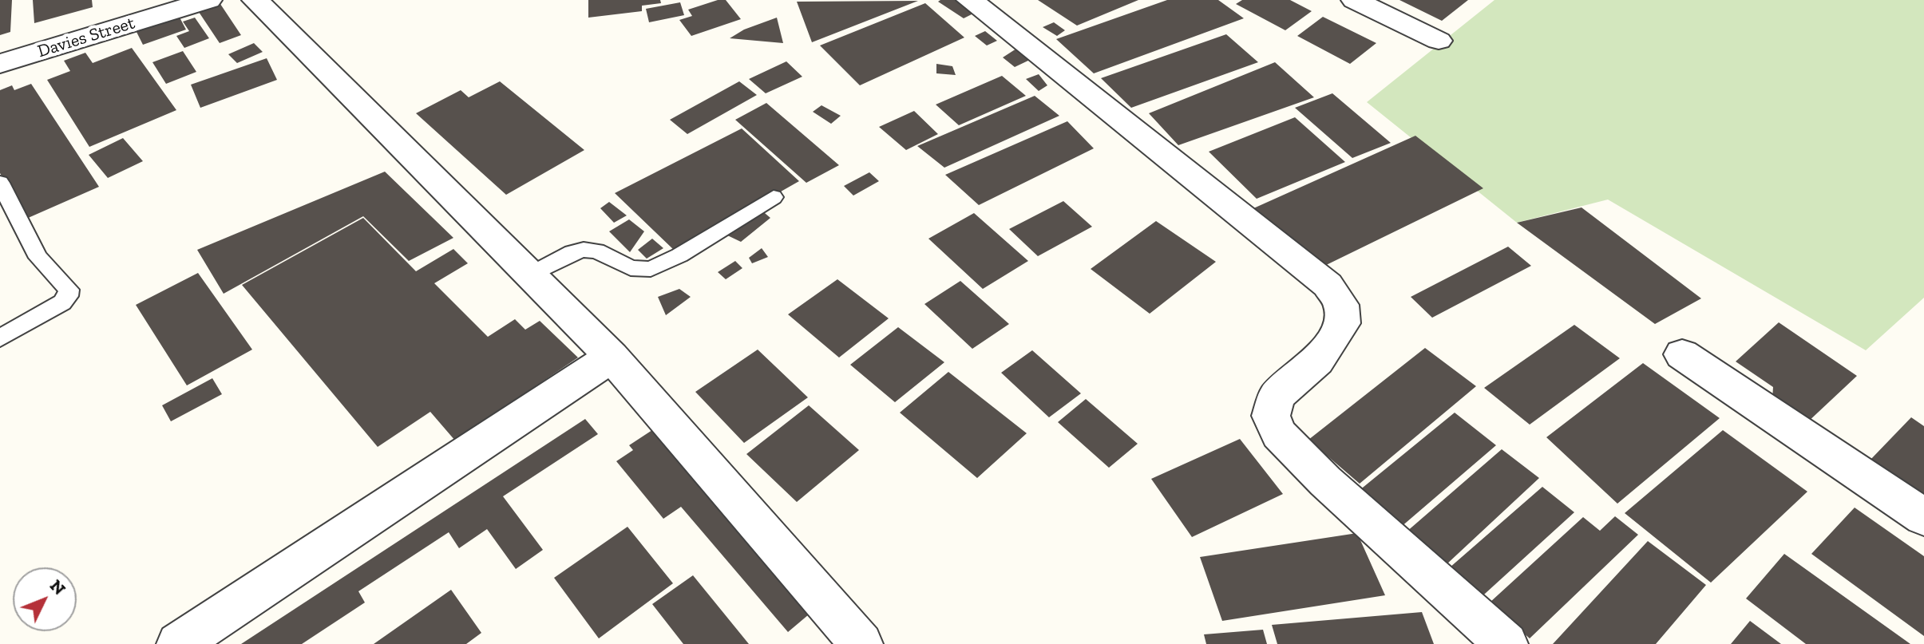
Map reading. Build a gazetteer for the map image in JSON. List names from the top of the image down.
{
  "streets": {
    "street": ["Davies Street"]
  },
  "north": "top right"
}
